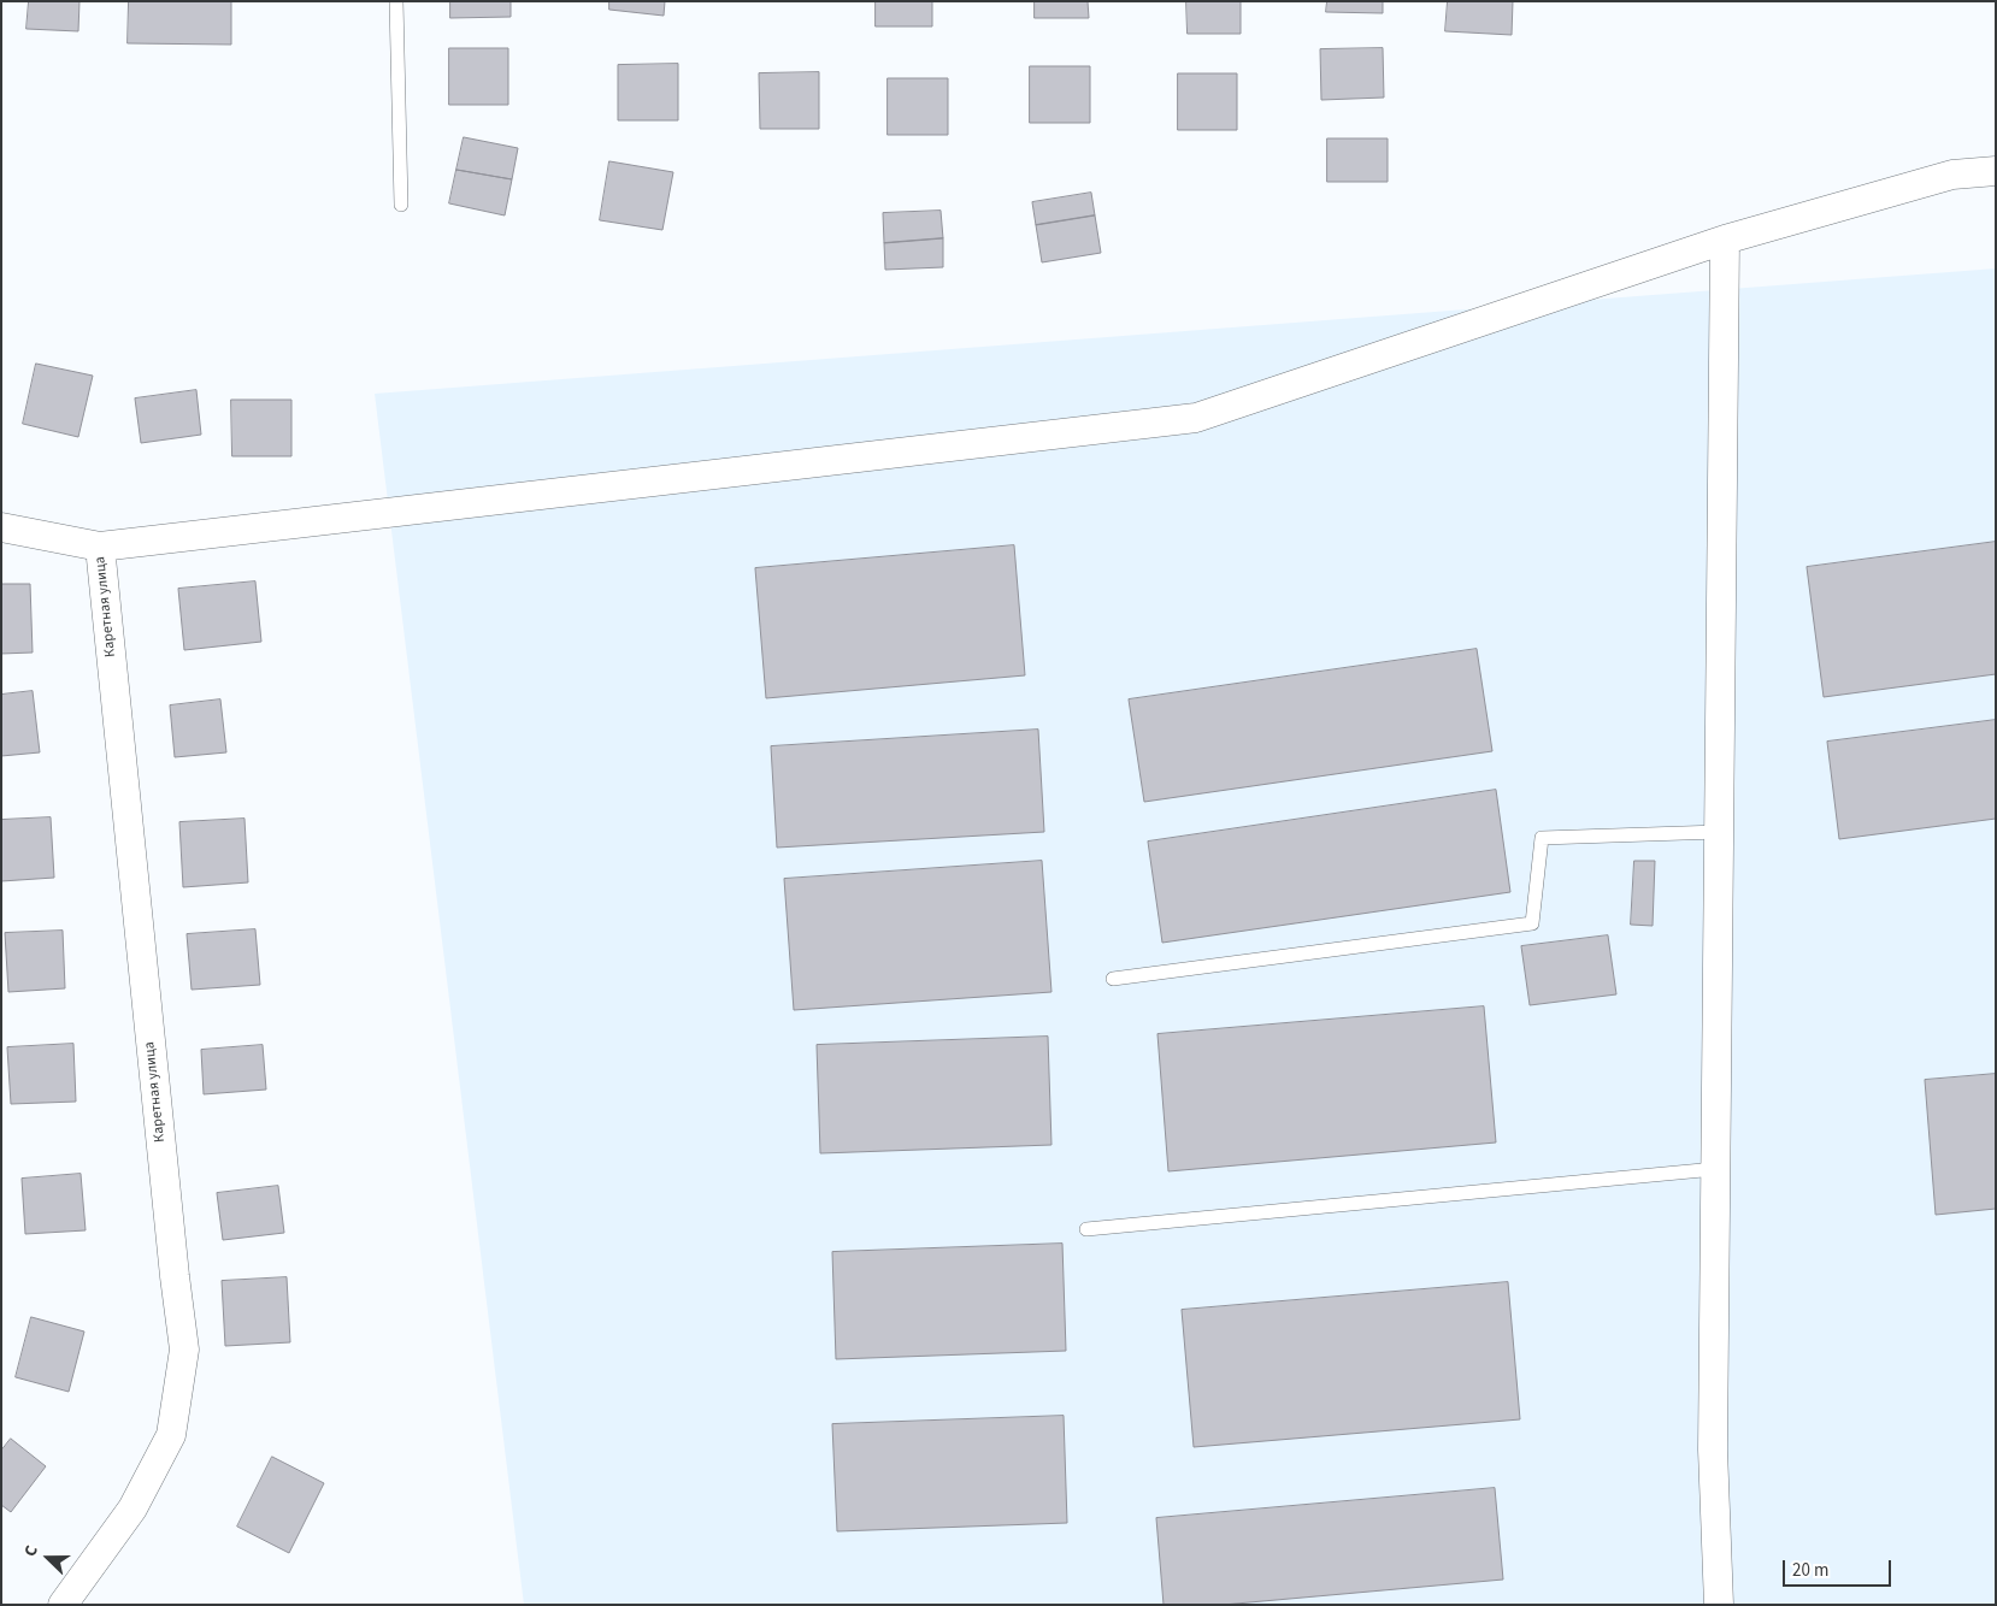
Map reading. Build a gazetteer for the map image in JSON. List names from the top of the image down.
{
  "streets": {
    "street": ["Каретная улица"]
  },
  "scale_bar": "20 m",
  "north": "left"
}
